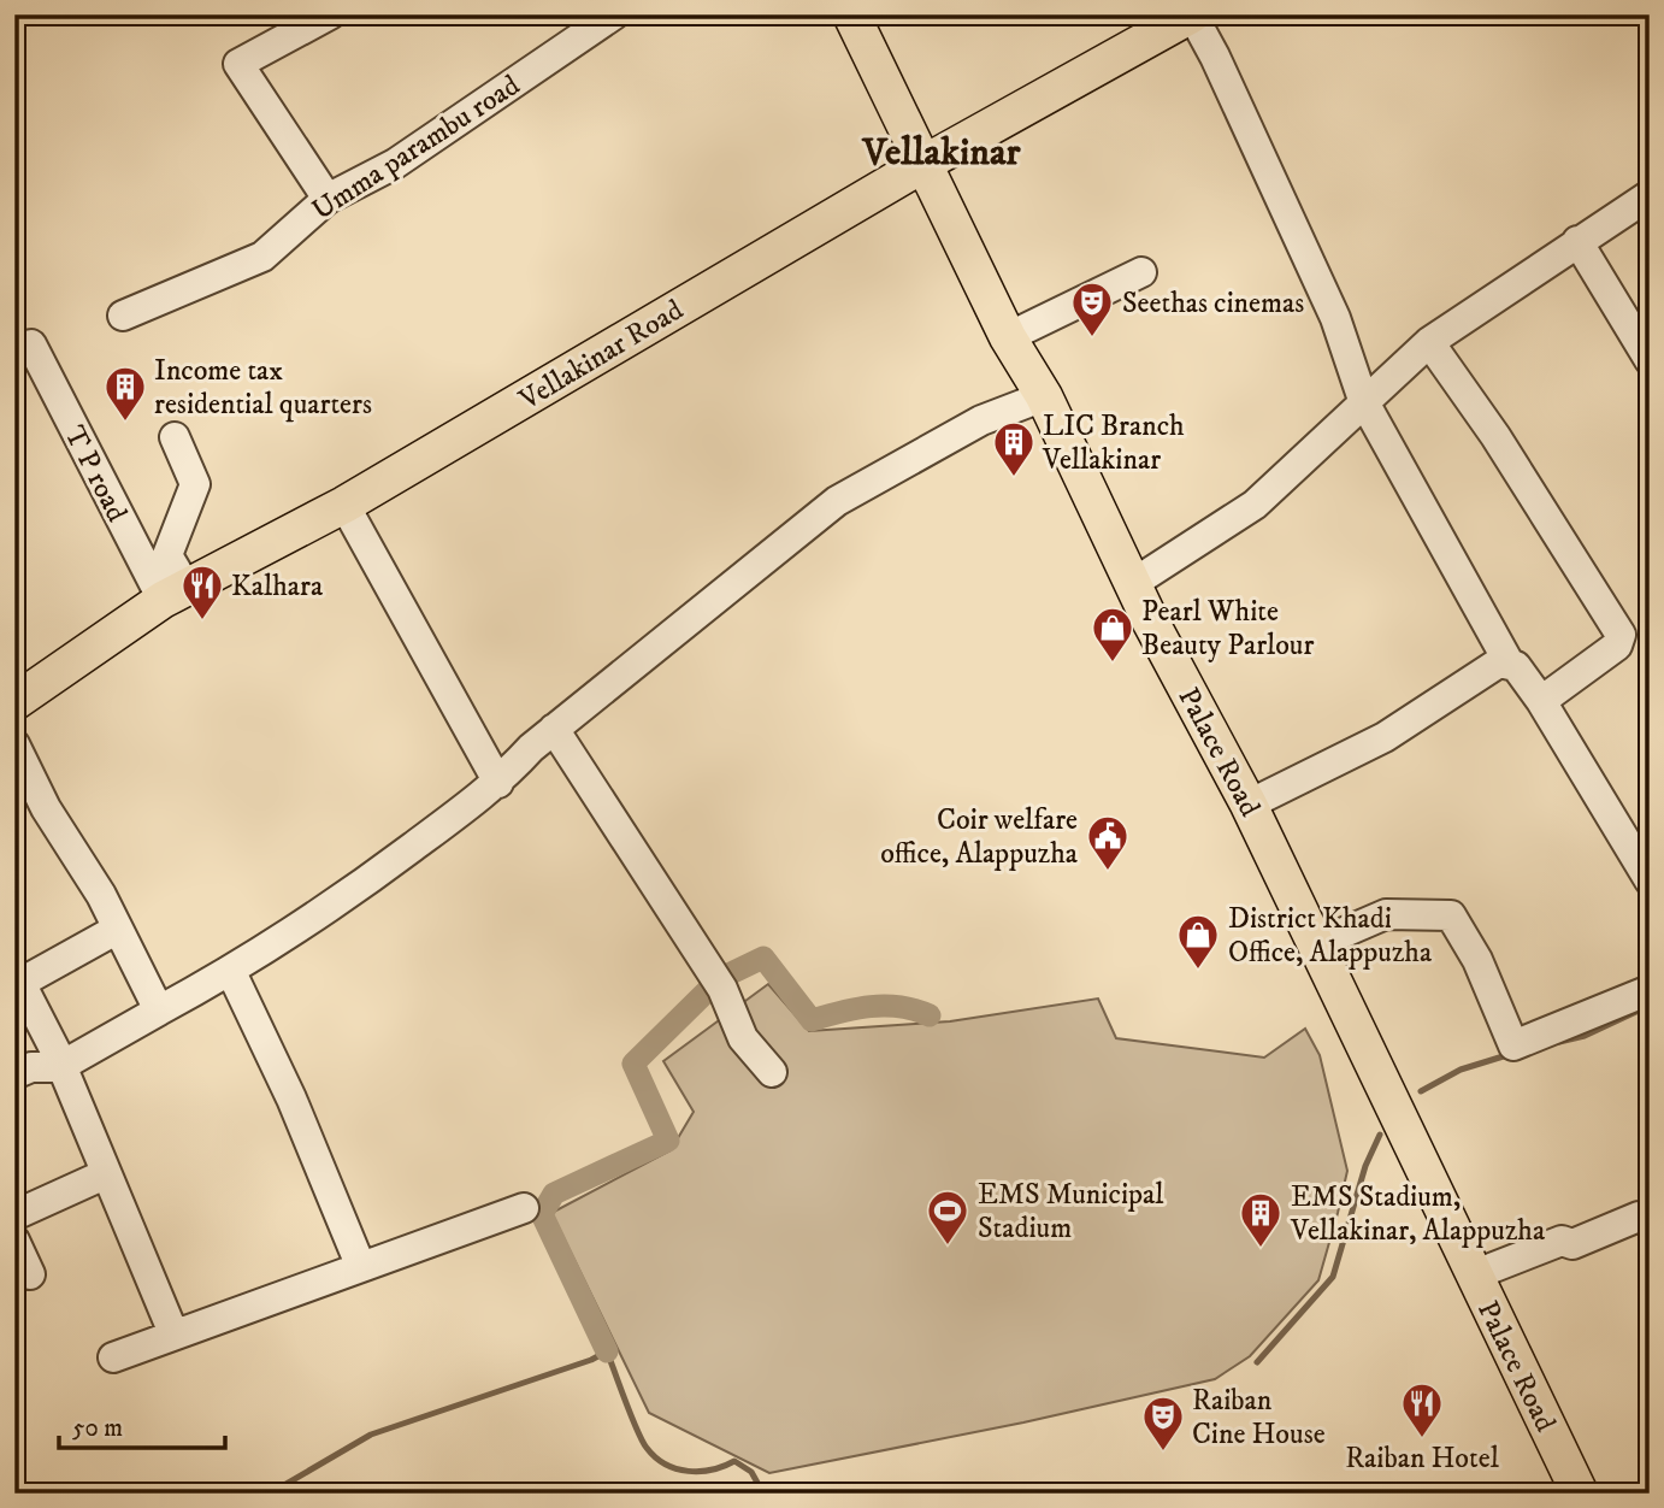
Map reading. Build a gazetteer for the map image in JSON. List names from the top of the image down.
{
  "streets": {
    "main road": ["Vellakinar Road", "Palace Road"],
    "street": ["Umma parambu road", "T P road"]
  },
  "crossings": [
    ["Vellakinar Road", "T P road"],
    ["Vellakinar Road", "Palace Road"]
  ],
  "districts": ["Vellakinar"],
  "places": {
    "theatre": ["Seethas cinemas", "Raiban Cine House"],
    "building": ["Income tax residential quarters", "LIC Branch Vellakinar", "EMS Stadium, Vellakinar, Alappuzha"],
    "restaurant": ["Kalhara", "Raiban Hotel"],
    "shop": ["Pearl White Beauty Parlour", "District Khadi Office, Alappuzha"],
    "public building": ["Coir welfare office, Alappuzha"],
    "sports": ["EMS Municipal Stadium"]
  },
  "scale_bar": "50 m"
}
